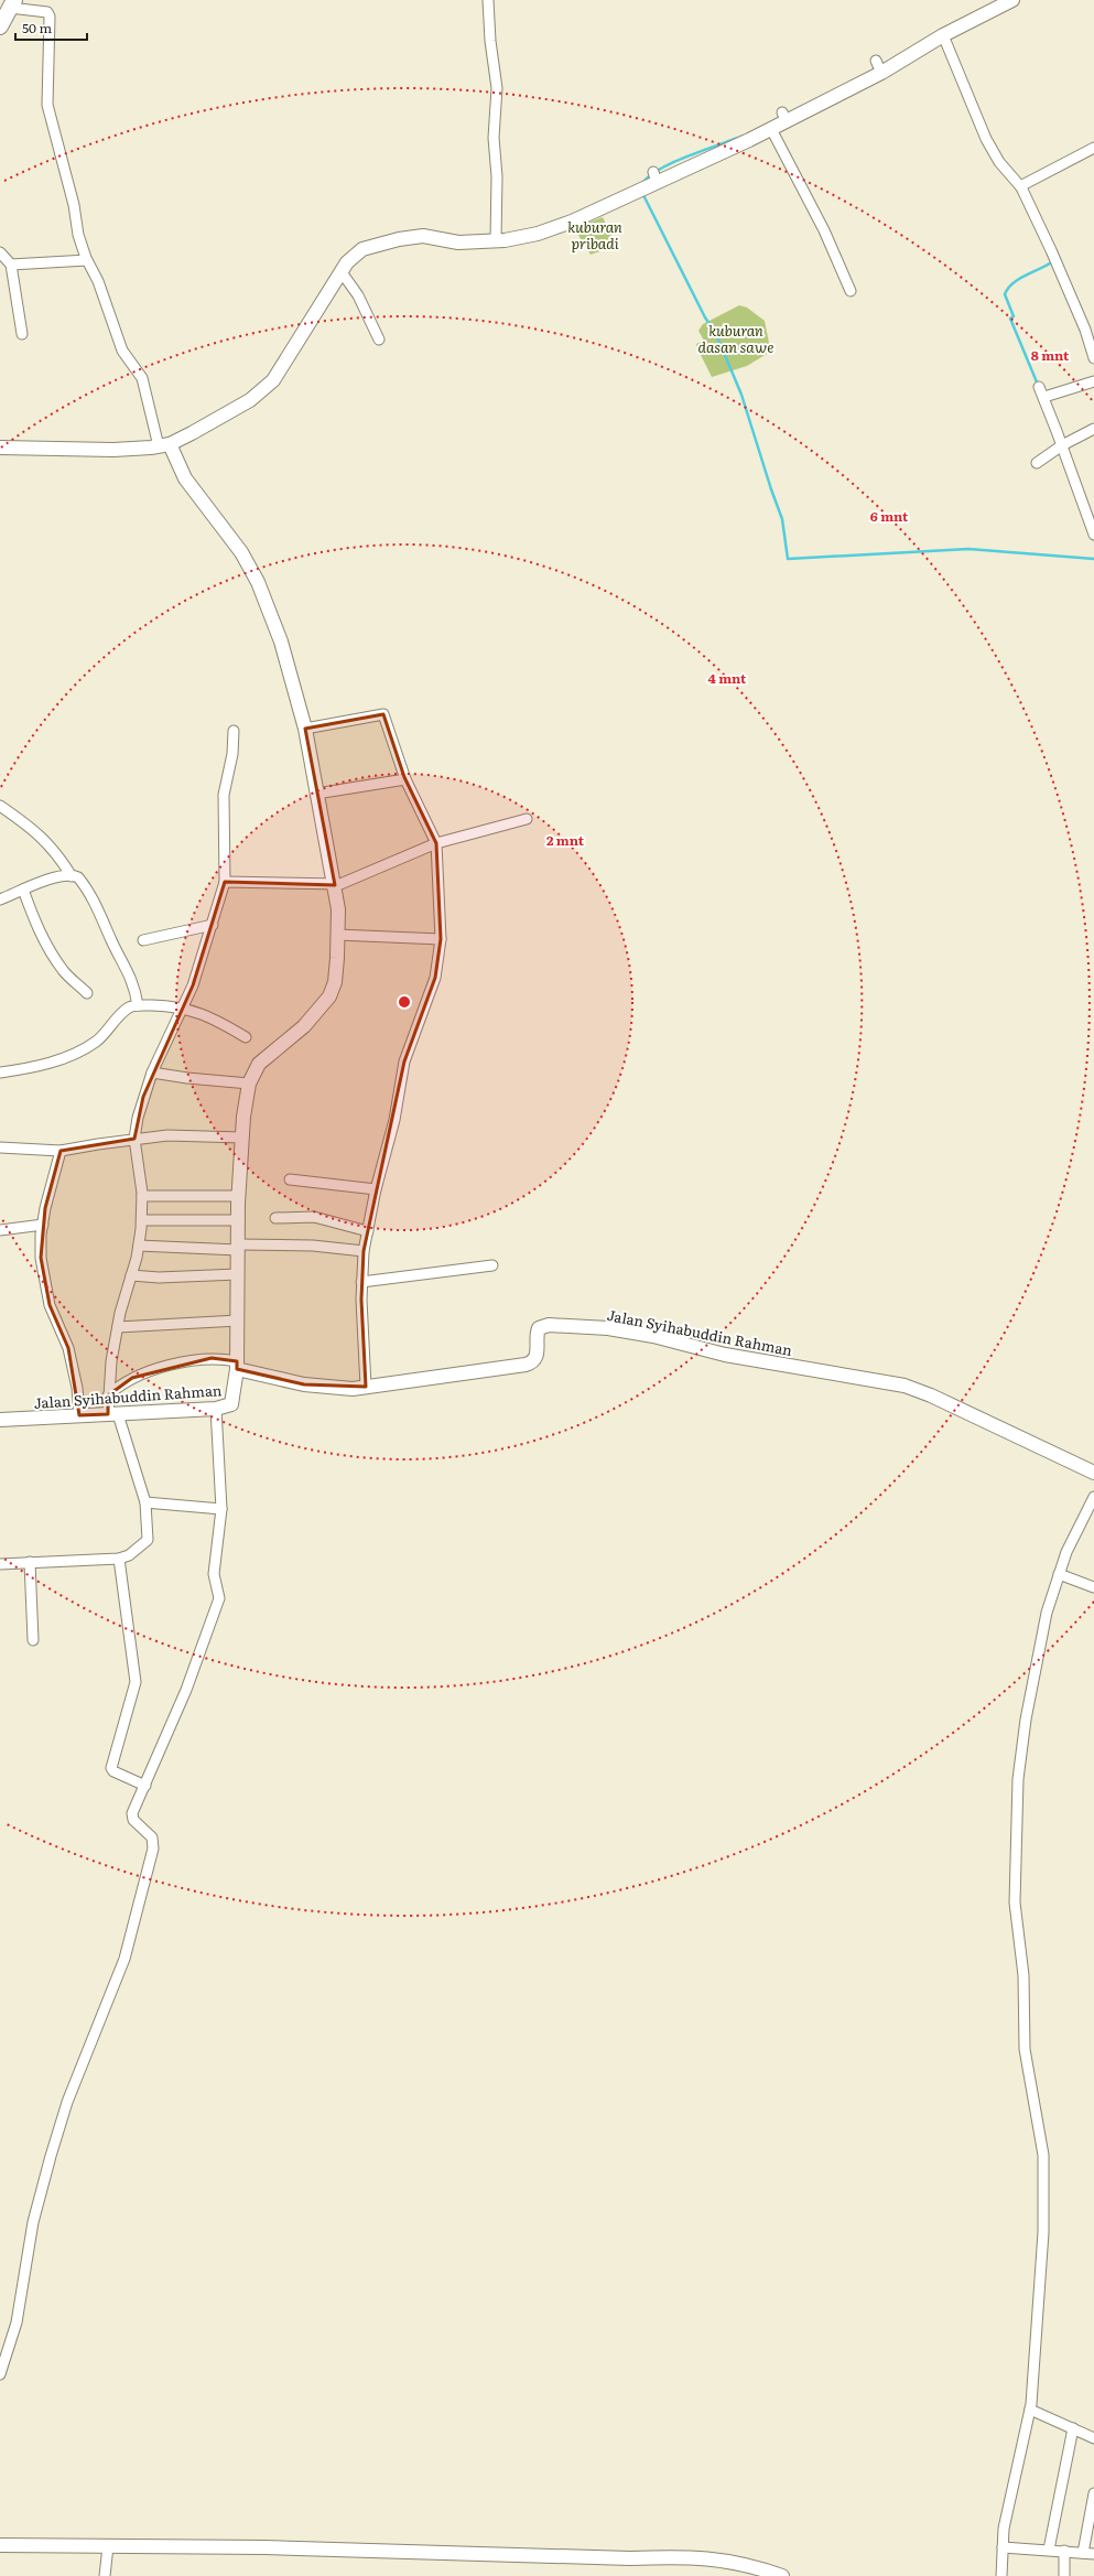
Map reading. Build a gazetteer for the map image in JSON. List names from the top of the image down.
{
  "streets": {
    "street": ["Jalan Syihabuddin Rahman"]
  },
  "parks": ["kuburan pribadi", "kuburan dasan sawe"],
  "scale_bar": "50 m",
  "rings": [
    "8 mnt",
    "6 mnt",
    "4 mnt",
    "2 mnt"
  ]
}
